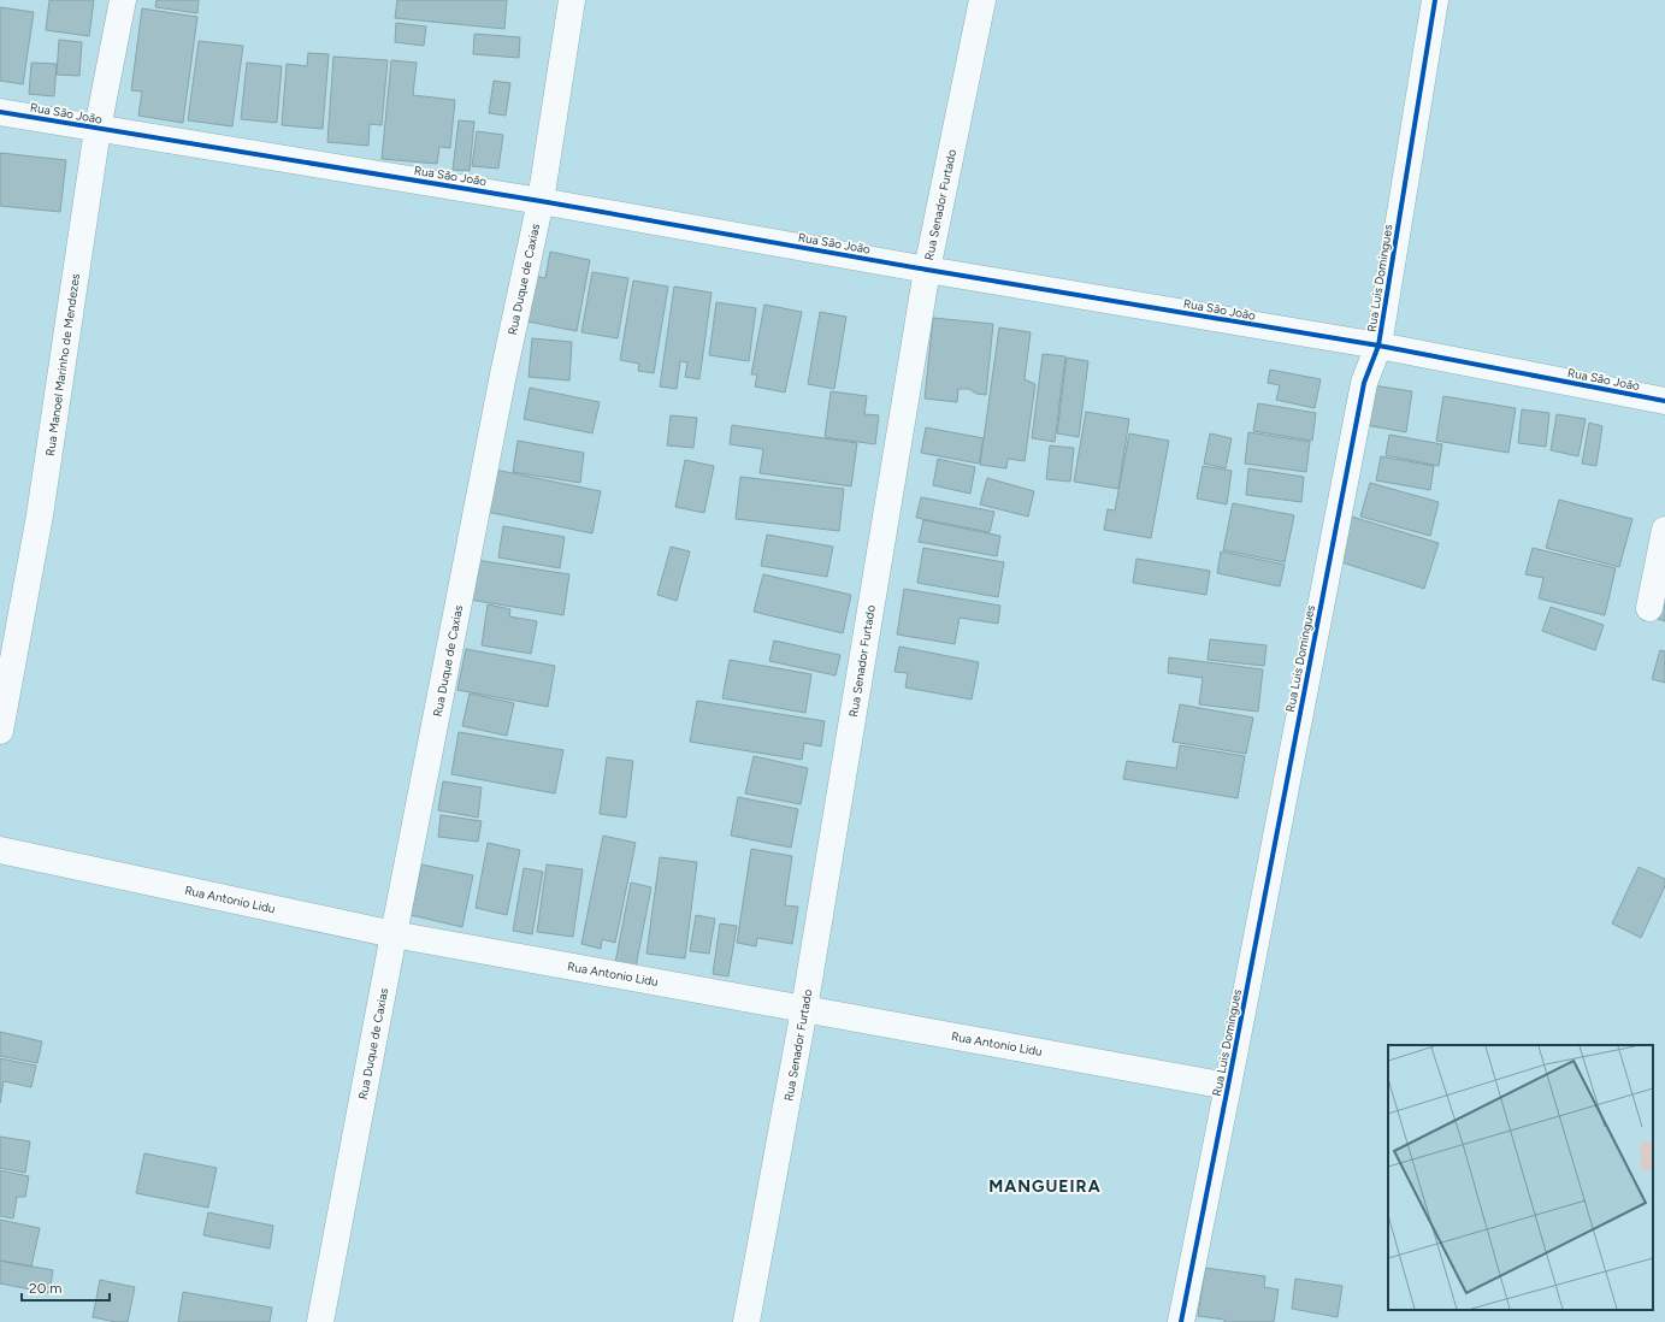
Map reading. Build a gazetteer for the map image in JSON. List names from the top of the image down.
{
  "streets": {
    "street": [
      "Rua São João",
      "Rua Senador Furtado",
      "Rua Luis Domingues",
      "Rua Duque de Caxias",
      "Rua Manoel Marinho de Mendezes",
      "Rua Antonio Lidu"
    ]
  },
  "crossings": [
    ["Rua São João", "Rua Senador Furtado"],
    ["Rua São João", "Rua Luis Domingues"],
    ["Rua São João", "Rua Duque de Caxias"],
    ["Rua São João", "Rua Manoel Marinho de Mendezes"],
    ["Rua Senador Furtado", "Rua Antonio Lidu"],
    ["Rua Luis Domingues", "Rua Antonio Lidu"],
    ["Rua Duque de Caxias", "Rua Antonio Lidu"]
  ],
  "districts": ["MANGUEIRA"],
  "scale_bar": "20 m"
}
